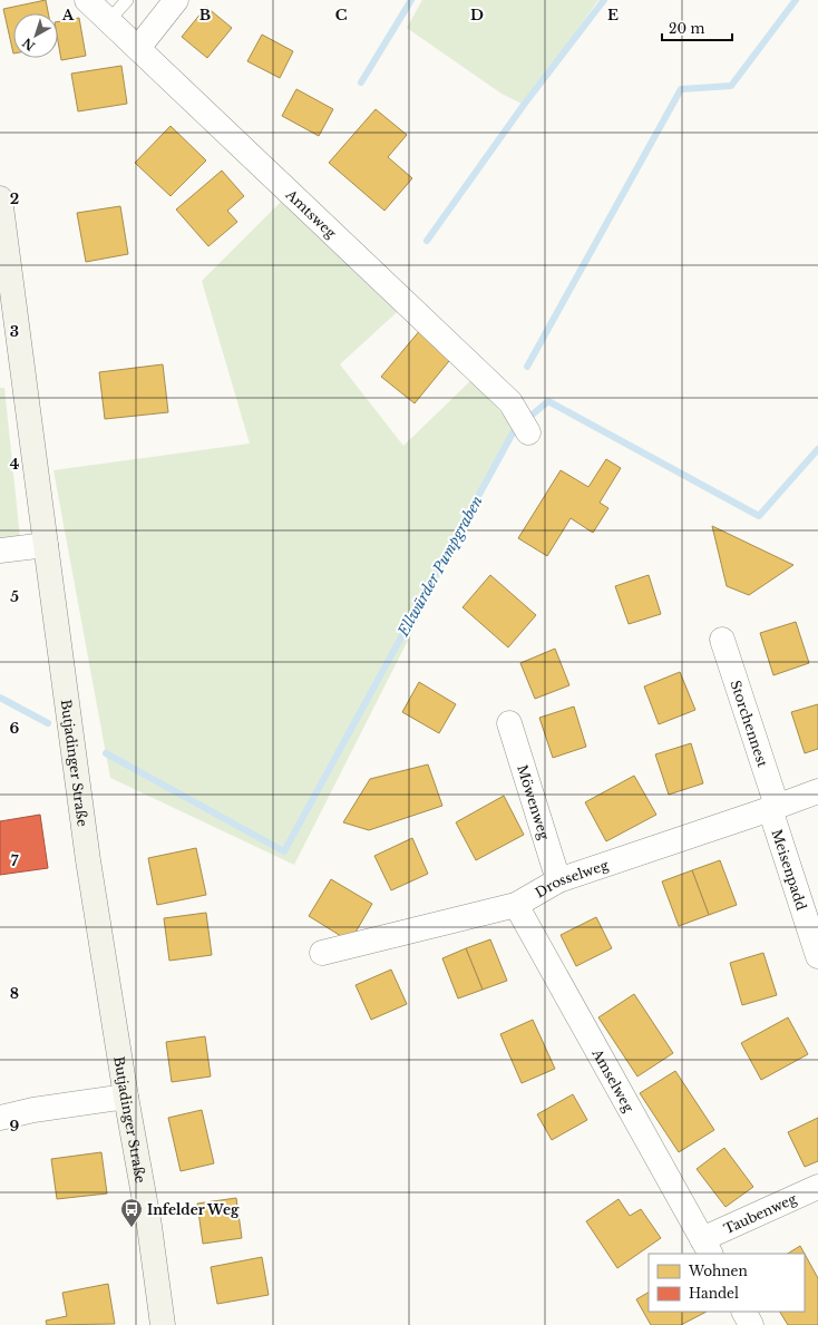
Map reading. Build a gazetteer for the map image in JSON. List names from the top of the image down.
{
  "streets": {
    "main road": ["Butjadinger Straße"],
    "street": [
      "Amtsweg",
      "Storchennest",
      "Möwenweg",
      "Meisenpadd",
      "Drosselweg",
      "Amselweg",
      "Taubenweg"
    ]
  },
  "crossings": [
    ["Storchennest", "Meisenpadd"],
    ["Storchennest", "Drosselweg"],
    ["Möwenweg", "Drosselweg"],
    ["Meisenpadd", "Drosselweg"],
    ["Drosselweg", "Amselweg"],
    ["Amselweg", "Taubenweg"]
  ],
  "water": ["Ellwürder Pumpgraben"],
  "places": {
    "bus stop": ["Infelder Weg"]
  },
  "legend": ["Wohnen", "Handel"],
  "scale_bar": "20 m",
  "north": "bottom left",
  "grid": {
    "columns": [
      "A",
      "B",
      "C",
      "D",
      "E"
    ],
    "rows": [
      "2",
      "3",
      "4",
      "5",
      "6",
      "7",
      "8",
      "9"
    ]
  }
}
